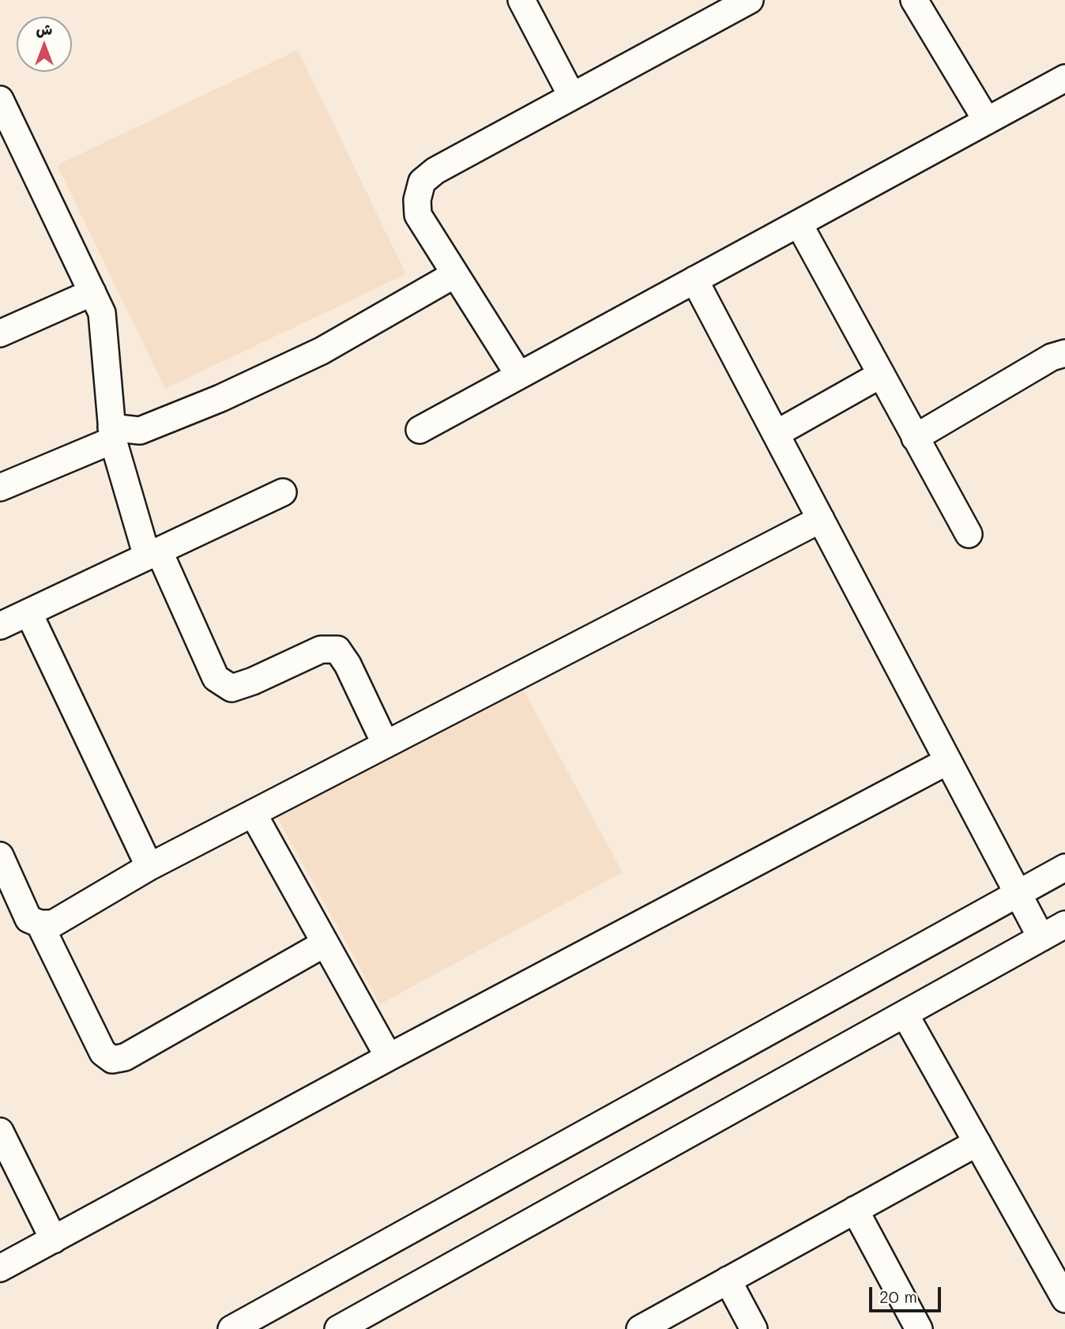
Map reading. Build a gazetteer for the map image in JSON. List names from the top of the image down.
{
  "scale_bar": "20 m",
  "north": "top"
}
